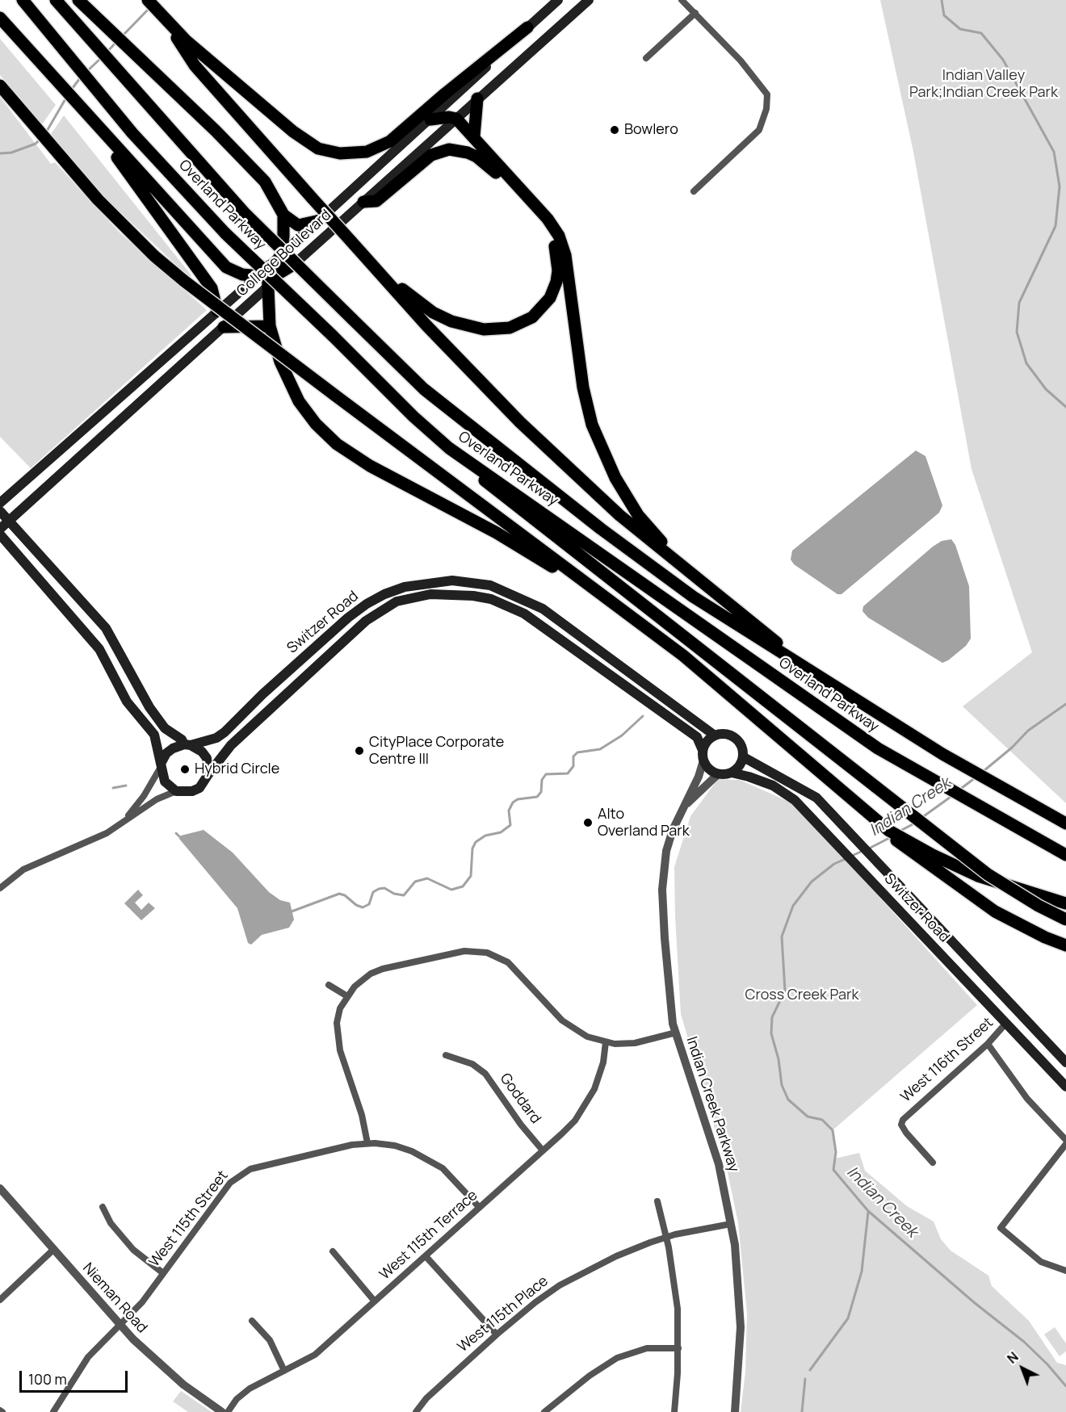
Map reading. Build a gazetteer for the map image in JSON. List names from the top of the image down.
{
  "streets": {
    "highway": ["Overland Parkway"],
    "main road": ["College Boulevard", "Switzer Road"],
    "street": [
      "West 116th Street",
      "Goddard",
      "Indian Creek Parkway",
      "West 115th Street",
      "West 115th Terrace",
      "Nieman Road",
      "West 115th Place"
    ]
  },
  "crossings": [
    ["Switzer Road", "West 116th Street"],
    ["Switzer Road", "Indian Creek Parkway"],
    ["Goddard", "West 115th Terrace"],
    ["Indian Creek Parkway", "West 115th Place"],
    ["West 115th Street", "West 115th Terrace"],
    ["West 115th Street", "Nieman Road"]
  ],
  "water": ["Indian Creek"],
  "parks": ["Indian Valley Park;Indian Creek Park", "Cross Creek Park"],
  "places": [
    "Bowlero",
    "CityPlace Corporate Centre III",
    "Hybrid Circle",
    "Alto Overland Park"
  ],
  "scale_bar": "100 m",
  "north": "top left"
}
